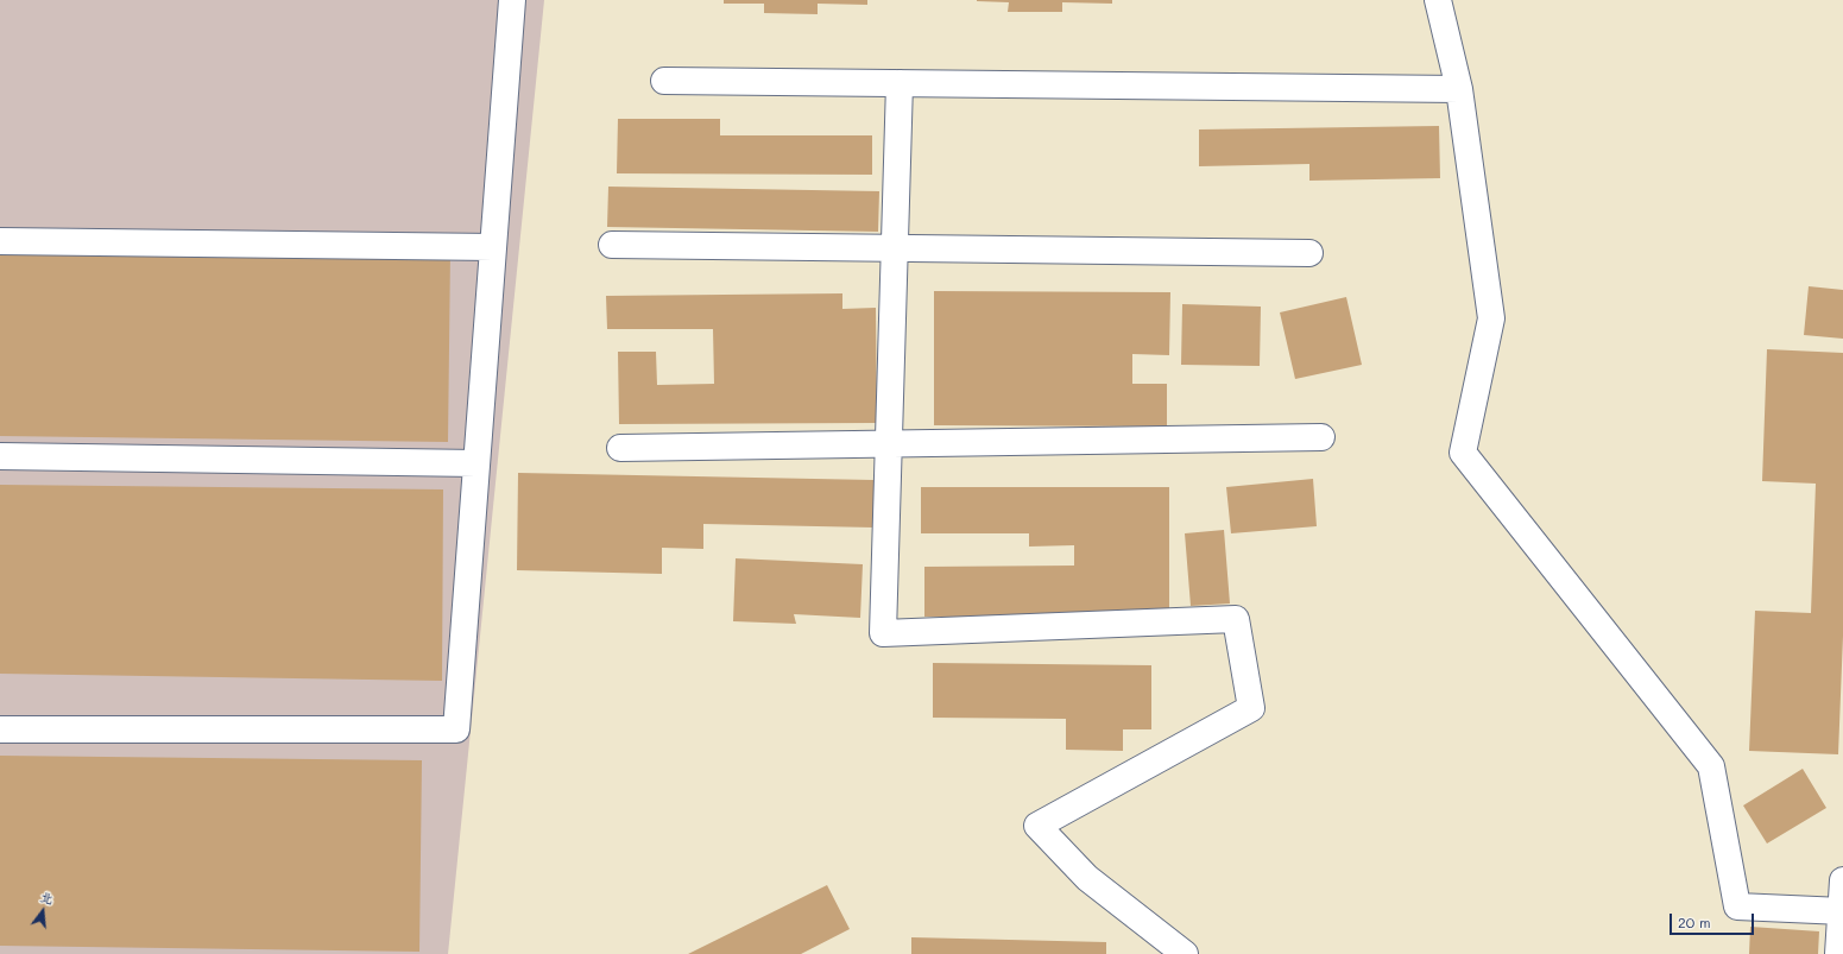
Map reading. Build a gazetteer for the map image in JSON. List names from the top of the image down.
{
  "scale_bar": "20 m",
  "north": "top"
}
